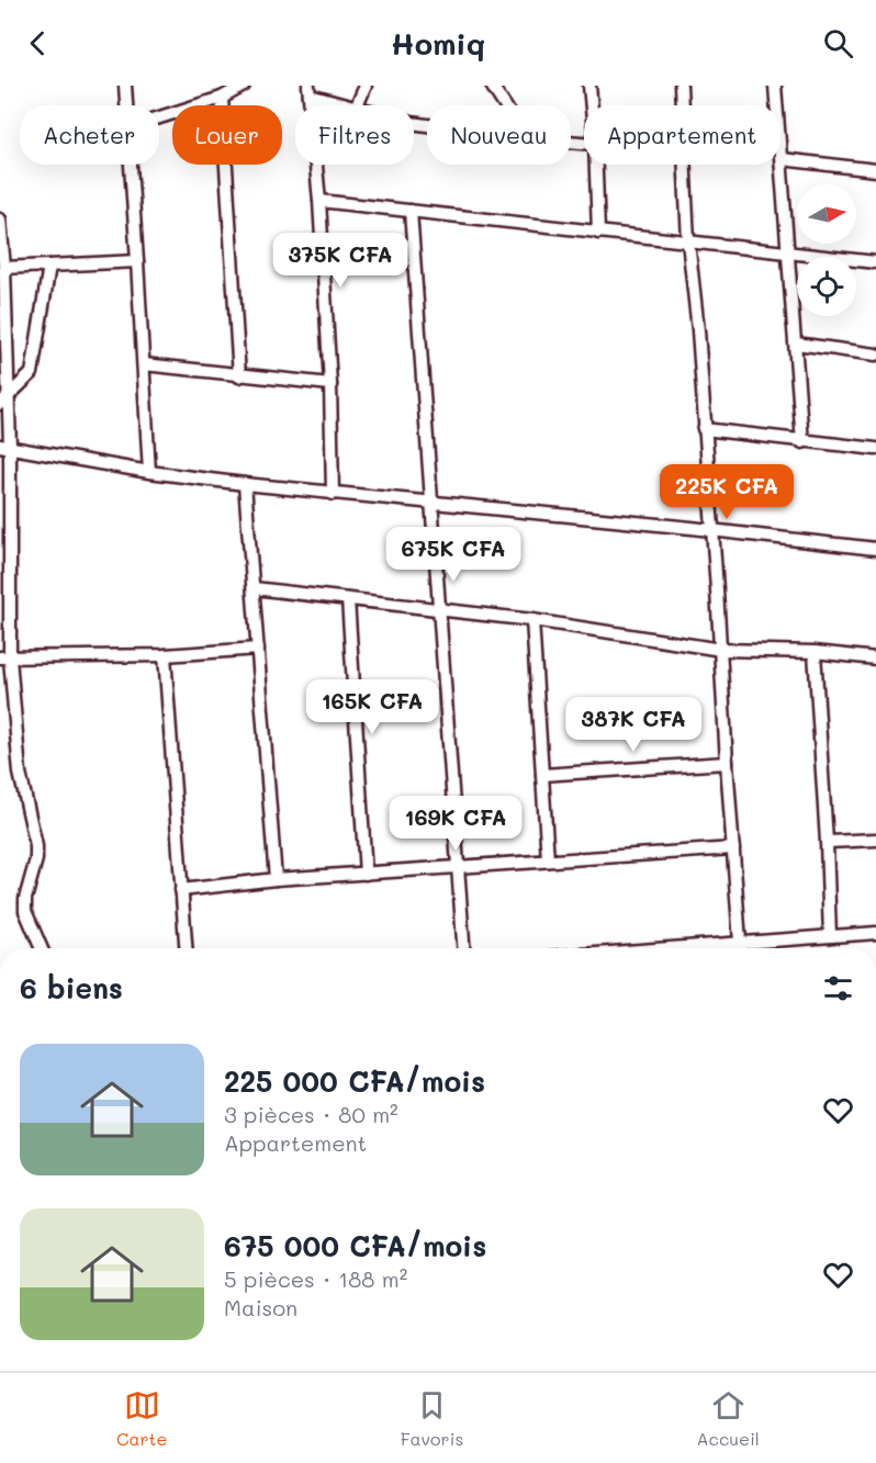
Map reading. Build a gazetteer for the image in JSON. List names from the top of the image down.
{
  "north": "right",
  "page": {
    "header": "Homiq",
    "chip": [
      "Acheter",
      "Louer",
      "Filtres",
      "Nouveau",
      "Appartement"
    ],
    "price": [
      "375K CFA",
      "225K CFA",
      "675K CFA",
      "165K CFA",
      "387K CFA",
      "169K CFA"
    ],
    "heading": "6 biens",
    "list": [
      {
        "name": "225 000 CFA/mois",
        "note": "3 pièces · 80 m² · Appartement"
      },
      {
        "name": "675 000 CFA/mois",
        "note": "5 pièces · 188 m² · Maison"
      }
    ],
    "tabs": ["Carte", "Favoris", "Accueil"]
  }
}
